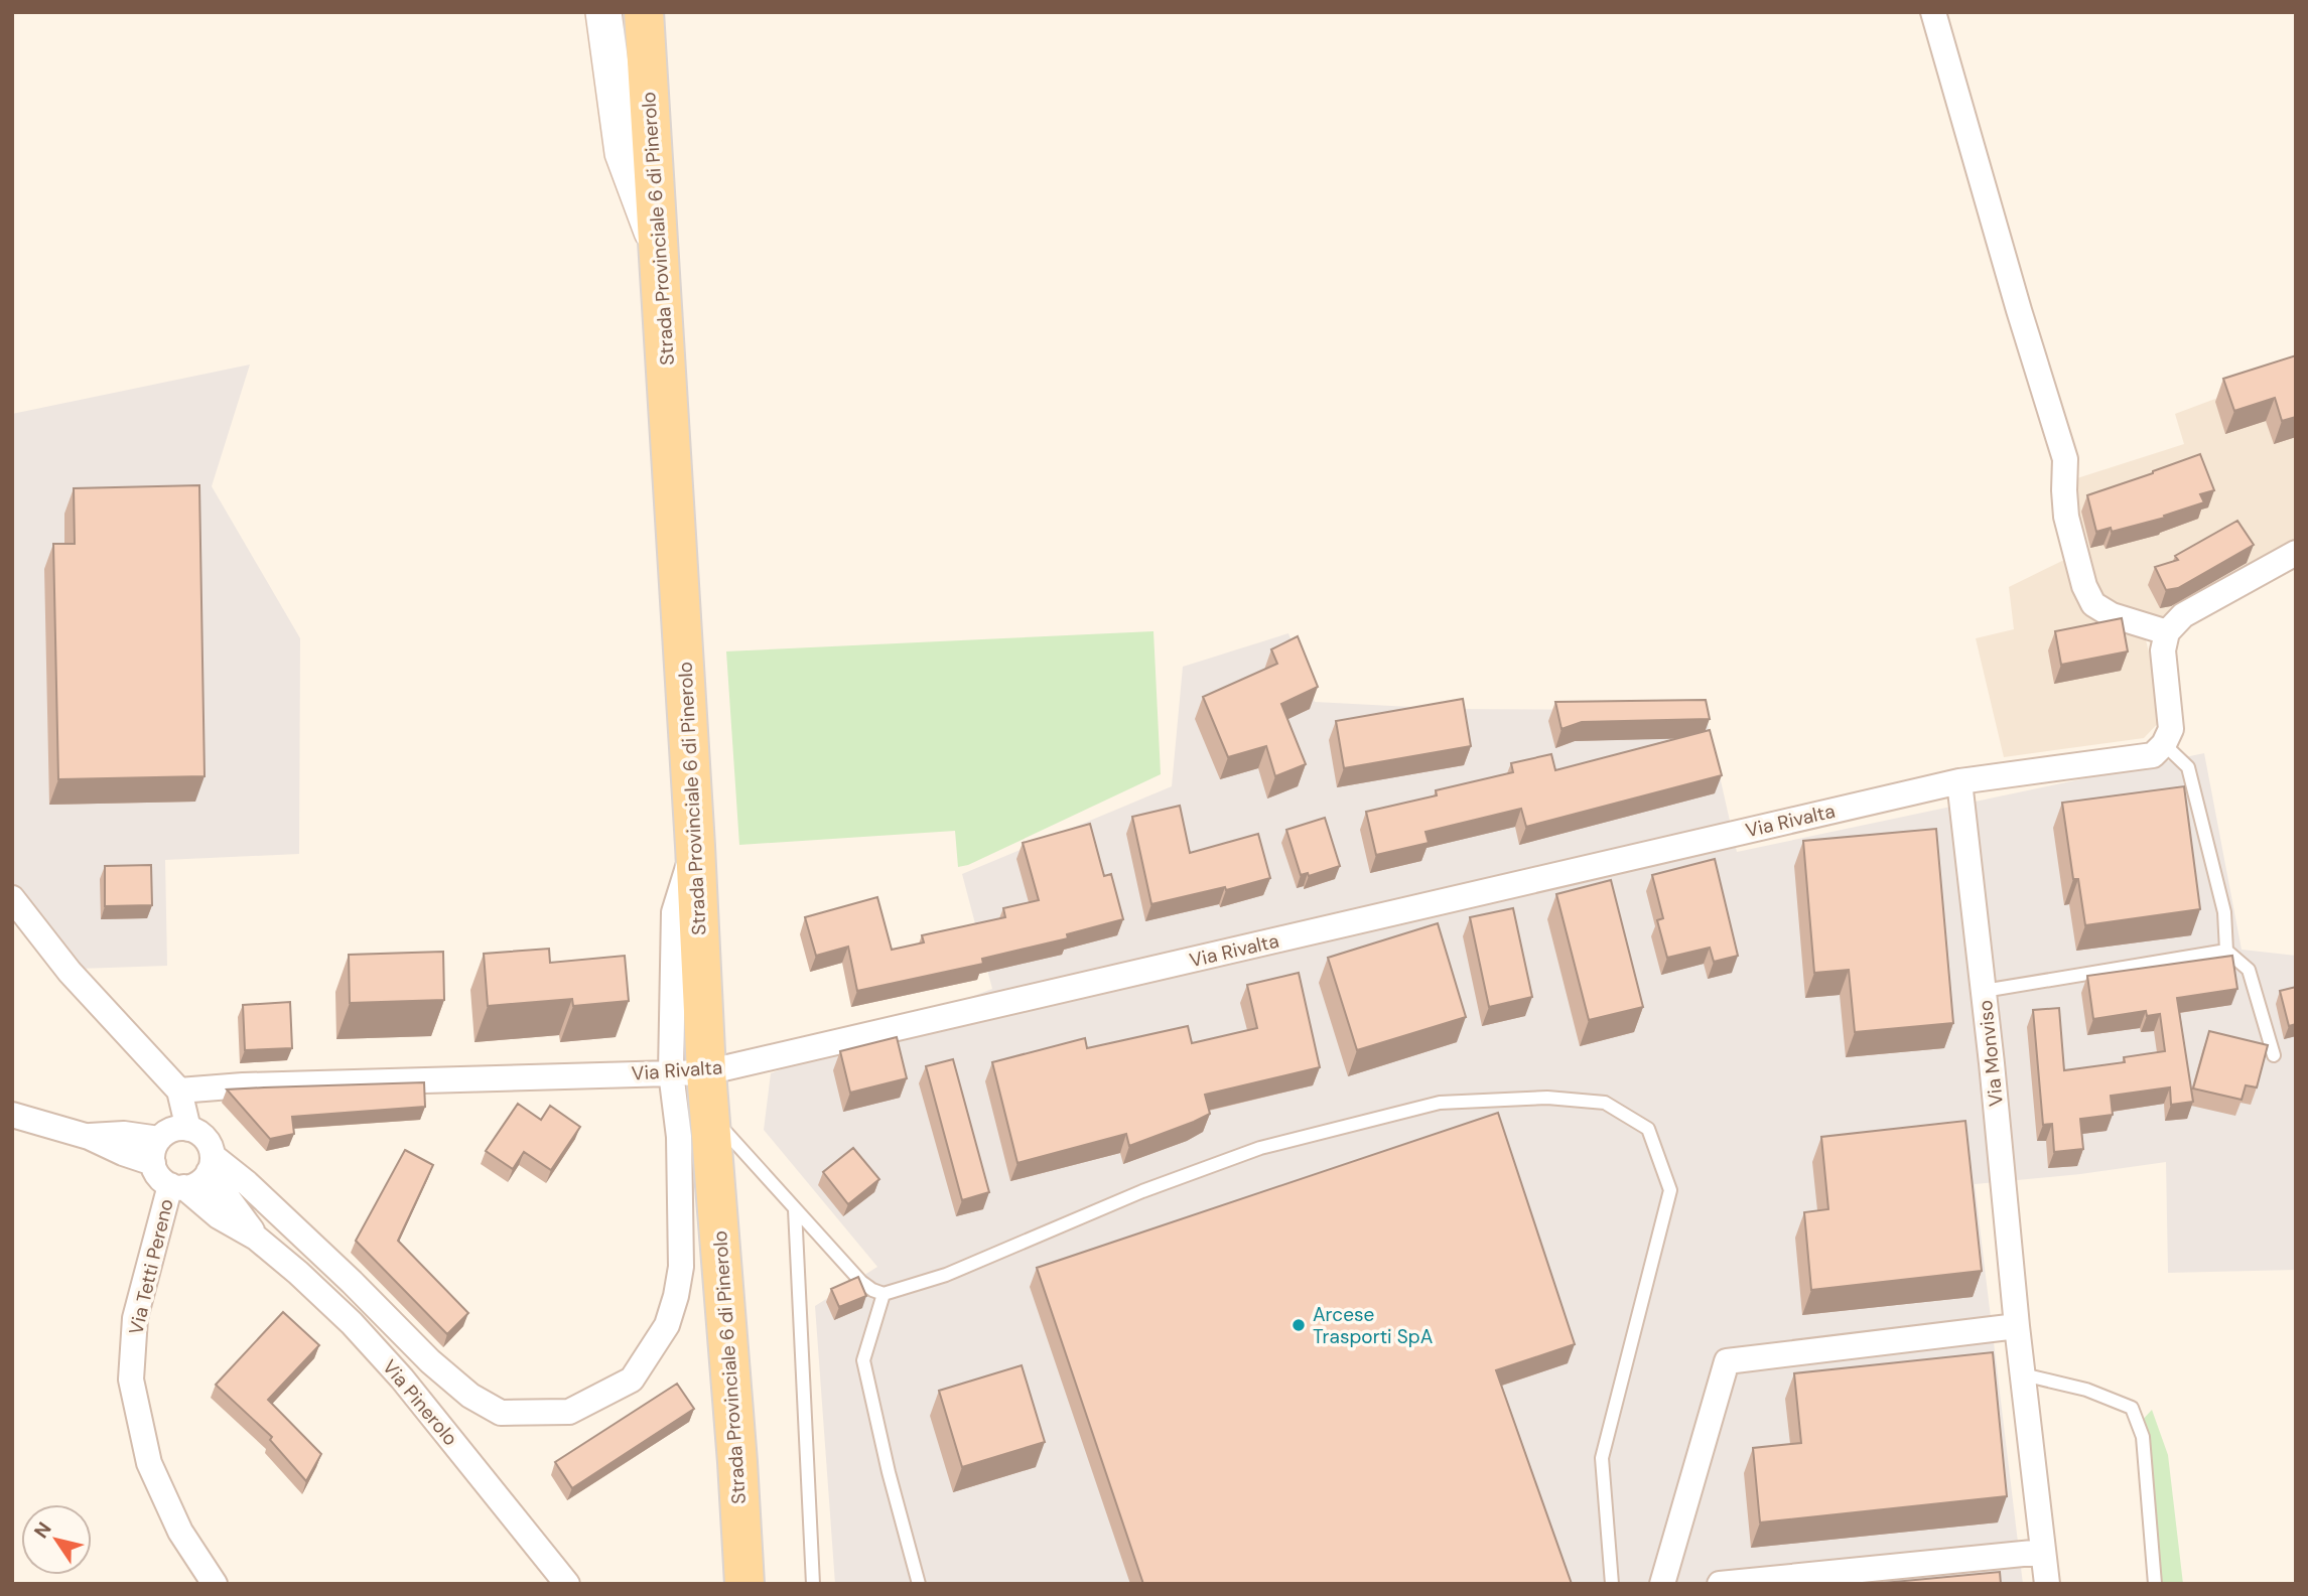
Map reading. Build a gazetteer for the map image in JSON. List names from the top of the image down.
{
  "streets": {
    "main road": ["Strada Provinciale 6 di Pinerolo"],
    "street": [
      "Via Rivalta",
      "Via Monviso",
      "Via Tetti Pereno",
      "Via Pinerolo"
    ]
  },
  "crossings": [
    ["Strada Provinciale 6 di Pinerolo", "Via Rivalta"],
    ["Via Rivalta", "Via Monviso"],
    ["Via Tetti Pereno", "Via Pinerolo"]
  ],
  "places": ["Arcese Trasporti SpA"],
  "north": "top left"
}
